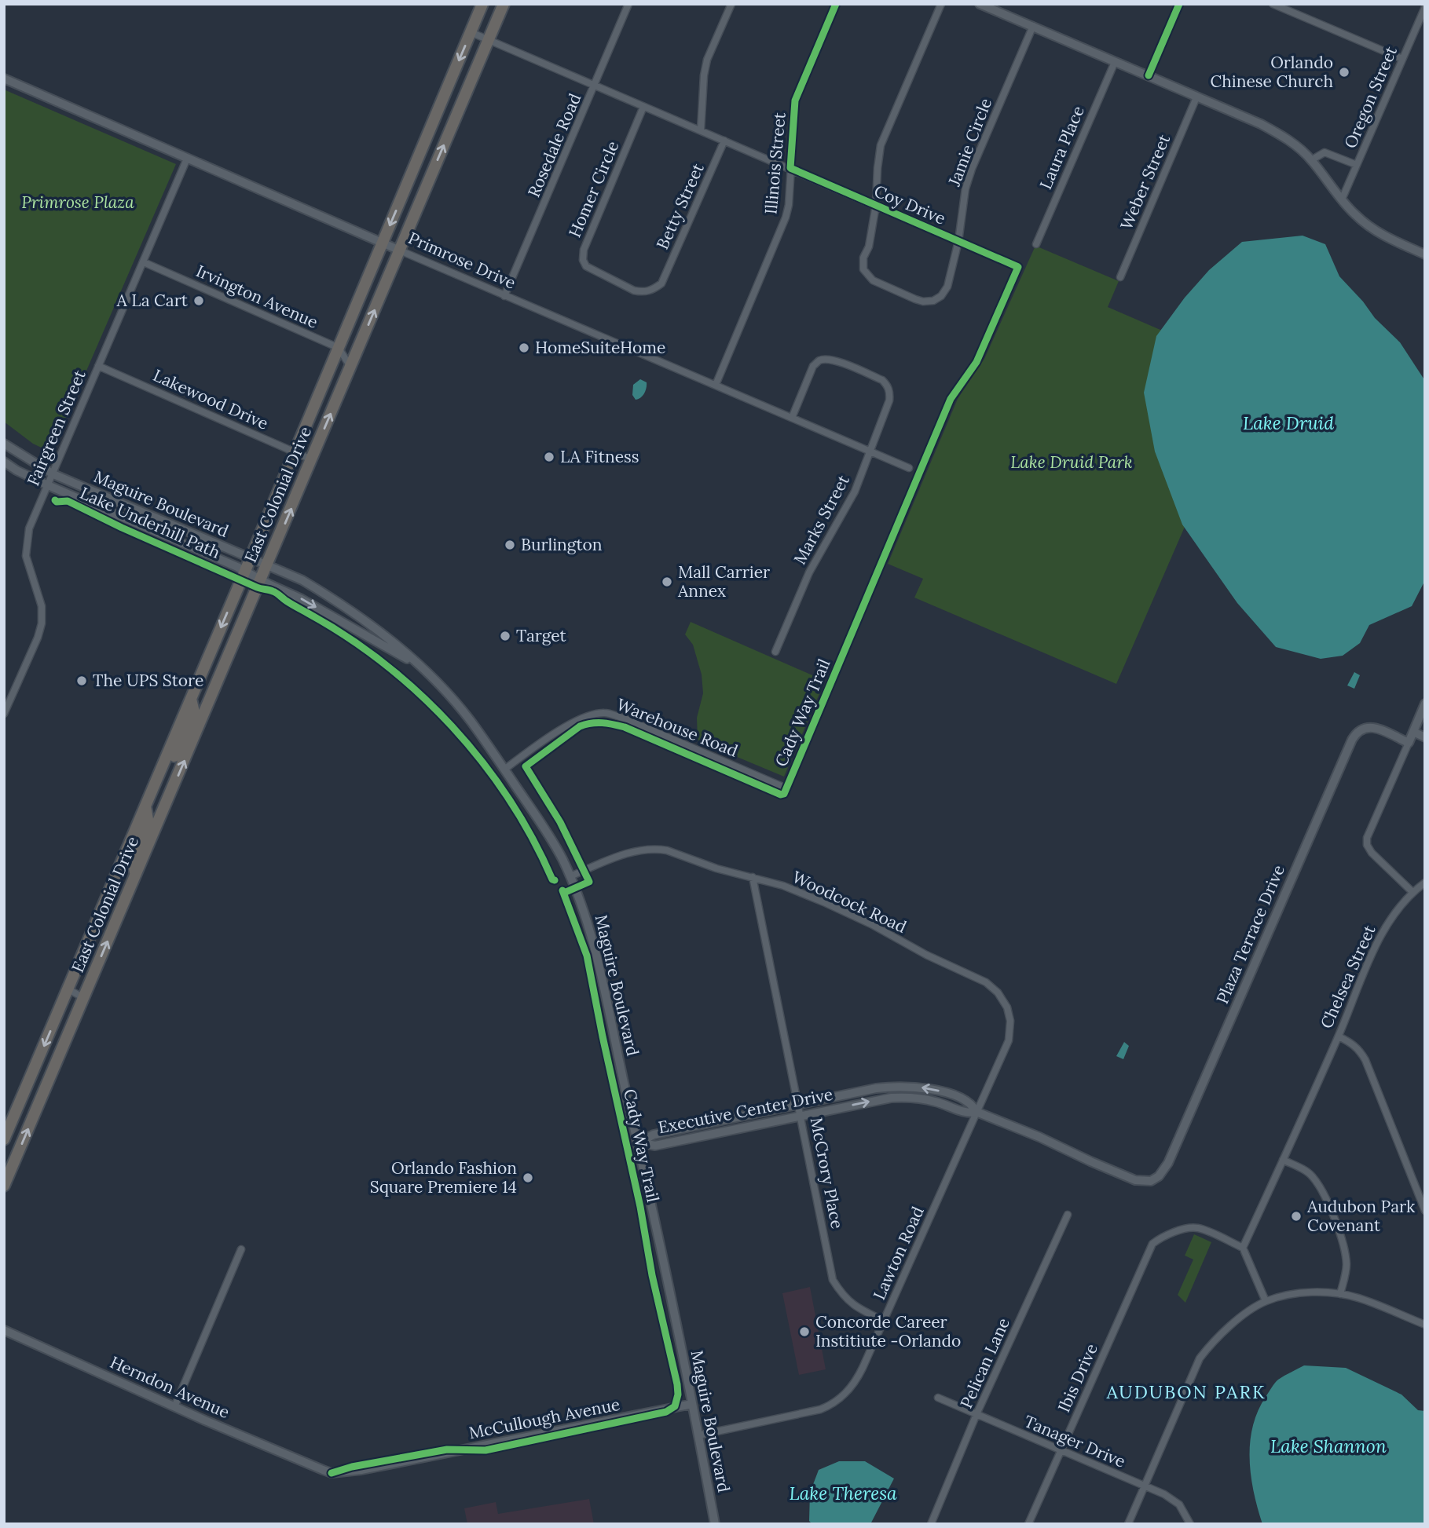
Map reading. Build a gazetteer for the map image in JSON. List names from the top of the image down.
{
  "streets": {
    "highway": ["East Colonial Drive"],
    "street": [
      "Oregon Street",
      "Jamie Circle",
      "Rosedale Road",
      "Laura Place",
      "Illinois Street",
      "Weber Street",
      "Homer Circle",
      "Coy Drive",
      "Betty Street",
      "Primrose Drive",
      "Irvington Avenue",
      "Lakewood Drive",
      "Fairgreen Street",
      "Maguire Boulevard",
      "Marks Street",
      "Warehouse Road",
      "Woodcock Road",
      "Plaza Terrace Drive",
      "Chelsea Street",
      "Executive Center Drive",
      "McCrory Place",
      "Lawton Road",
      "Pelican Lane",
      "Ibis Drive",
      "Herndon Avenue",
      "McCullough Avenue",
      "Tanager Drive"
    ],
    "cycle path": ["Lake Underhill Path", "Cady Way Trail"]
  },
  "crossings": [
    ["Jamie Circle", "Coy Drive"],
    ["Rosedale Road", "Coy Drive"],
    ["Rosedale Road", "Primrose Drive"],
    ["Illinois Street", "Coy Drive"],
    ["Illinois Street", "Primrose Drive"],
    ["Homer Circle", "Coy Drive"],
    ["Homer Circle", "Betty Street"],
    ["Coy Drive", "Betty Street"],
    ["Coy Drive", "East Colonial Drive"],
    ["Primrose Drive", "Fairgreen Street"],
    ["Primrose Drive", "East Colonial Drive"],
    ["Primrose Drive", "Marks Street"],
    ["Irvington Avenue", "Fairgreen Street"],
    ["Irvington Avenue", "East Colonial Drive"],
    ["Lakewood Drive", "Fairgreen Street"],
    ["Lakewood Drive", "East Colonial Drive"],
    ["Fairgreen Street", "Maguire Boulevard"],
    ["East Colonial Drive", "Maguire Boulevard"],
    ["Maguire Boulevard", "Warehouse Road"],
    ["Maguire Boulevard", "Woodcock Road"],
    ["Maguire Boulevard", "Executive Center Drive"],
    ["Maguire Boulevard", "Lawton Road"],
    ["Maguire Boulevard", "McCullough Avenue"],
    ["Woodcock Road", "McCrory Place"],
    ["Woodcock Road", "Lawton Road"],
    ["Plaza Terrace Drive", "Executive Center Drive"],
    ["Chelsea Street", "Ibis Drive"],
    ["Executive Center Drive", "McCrory Place"],
    ["Executive Center Drive", "Lawton Road"],
    ["McCrory Place", "Lawton Road"],
    ["Pelican Lane", "Tanager Drive"],
    ["Ibis Drive", "Tanager Drive"],
    ["Herndon Avenue", "McCullough Avenue"]
  ],
  "districts": ["AUDUBON PARK"],
  "water": ["Lake Druid", "Lake Shannon", "Lake Theresa"],
  "parks": ["Primrose Plaza", "Lake Druid Park"],
  "places": [
    "Orlando Chinese Church",
    "A La Cart",
    "HomeSuiteHome",
    "LA Fitness",
    "Burlington",
    "Mall Carrier Annex",
    "Target",
    "The UPS Store",
    "Orlando Fashion Square Premiere 14",
    "Audubon Park Covenant",
    "Concorde Career Institiute -Orlando"
  ]
}
